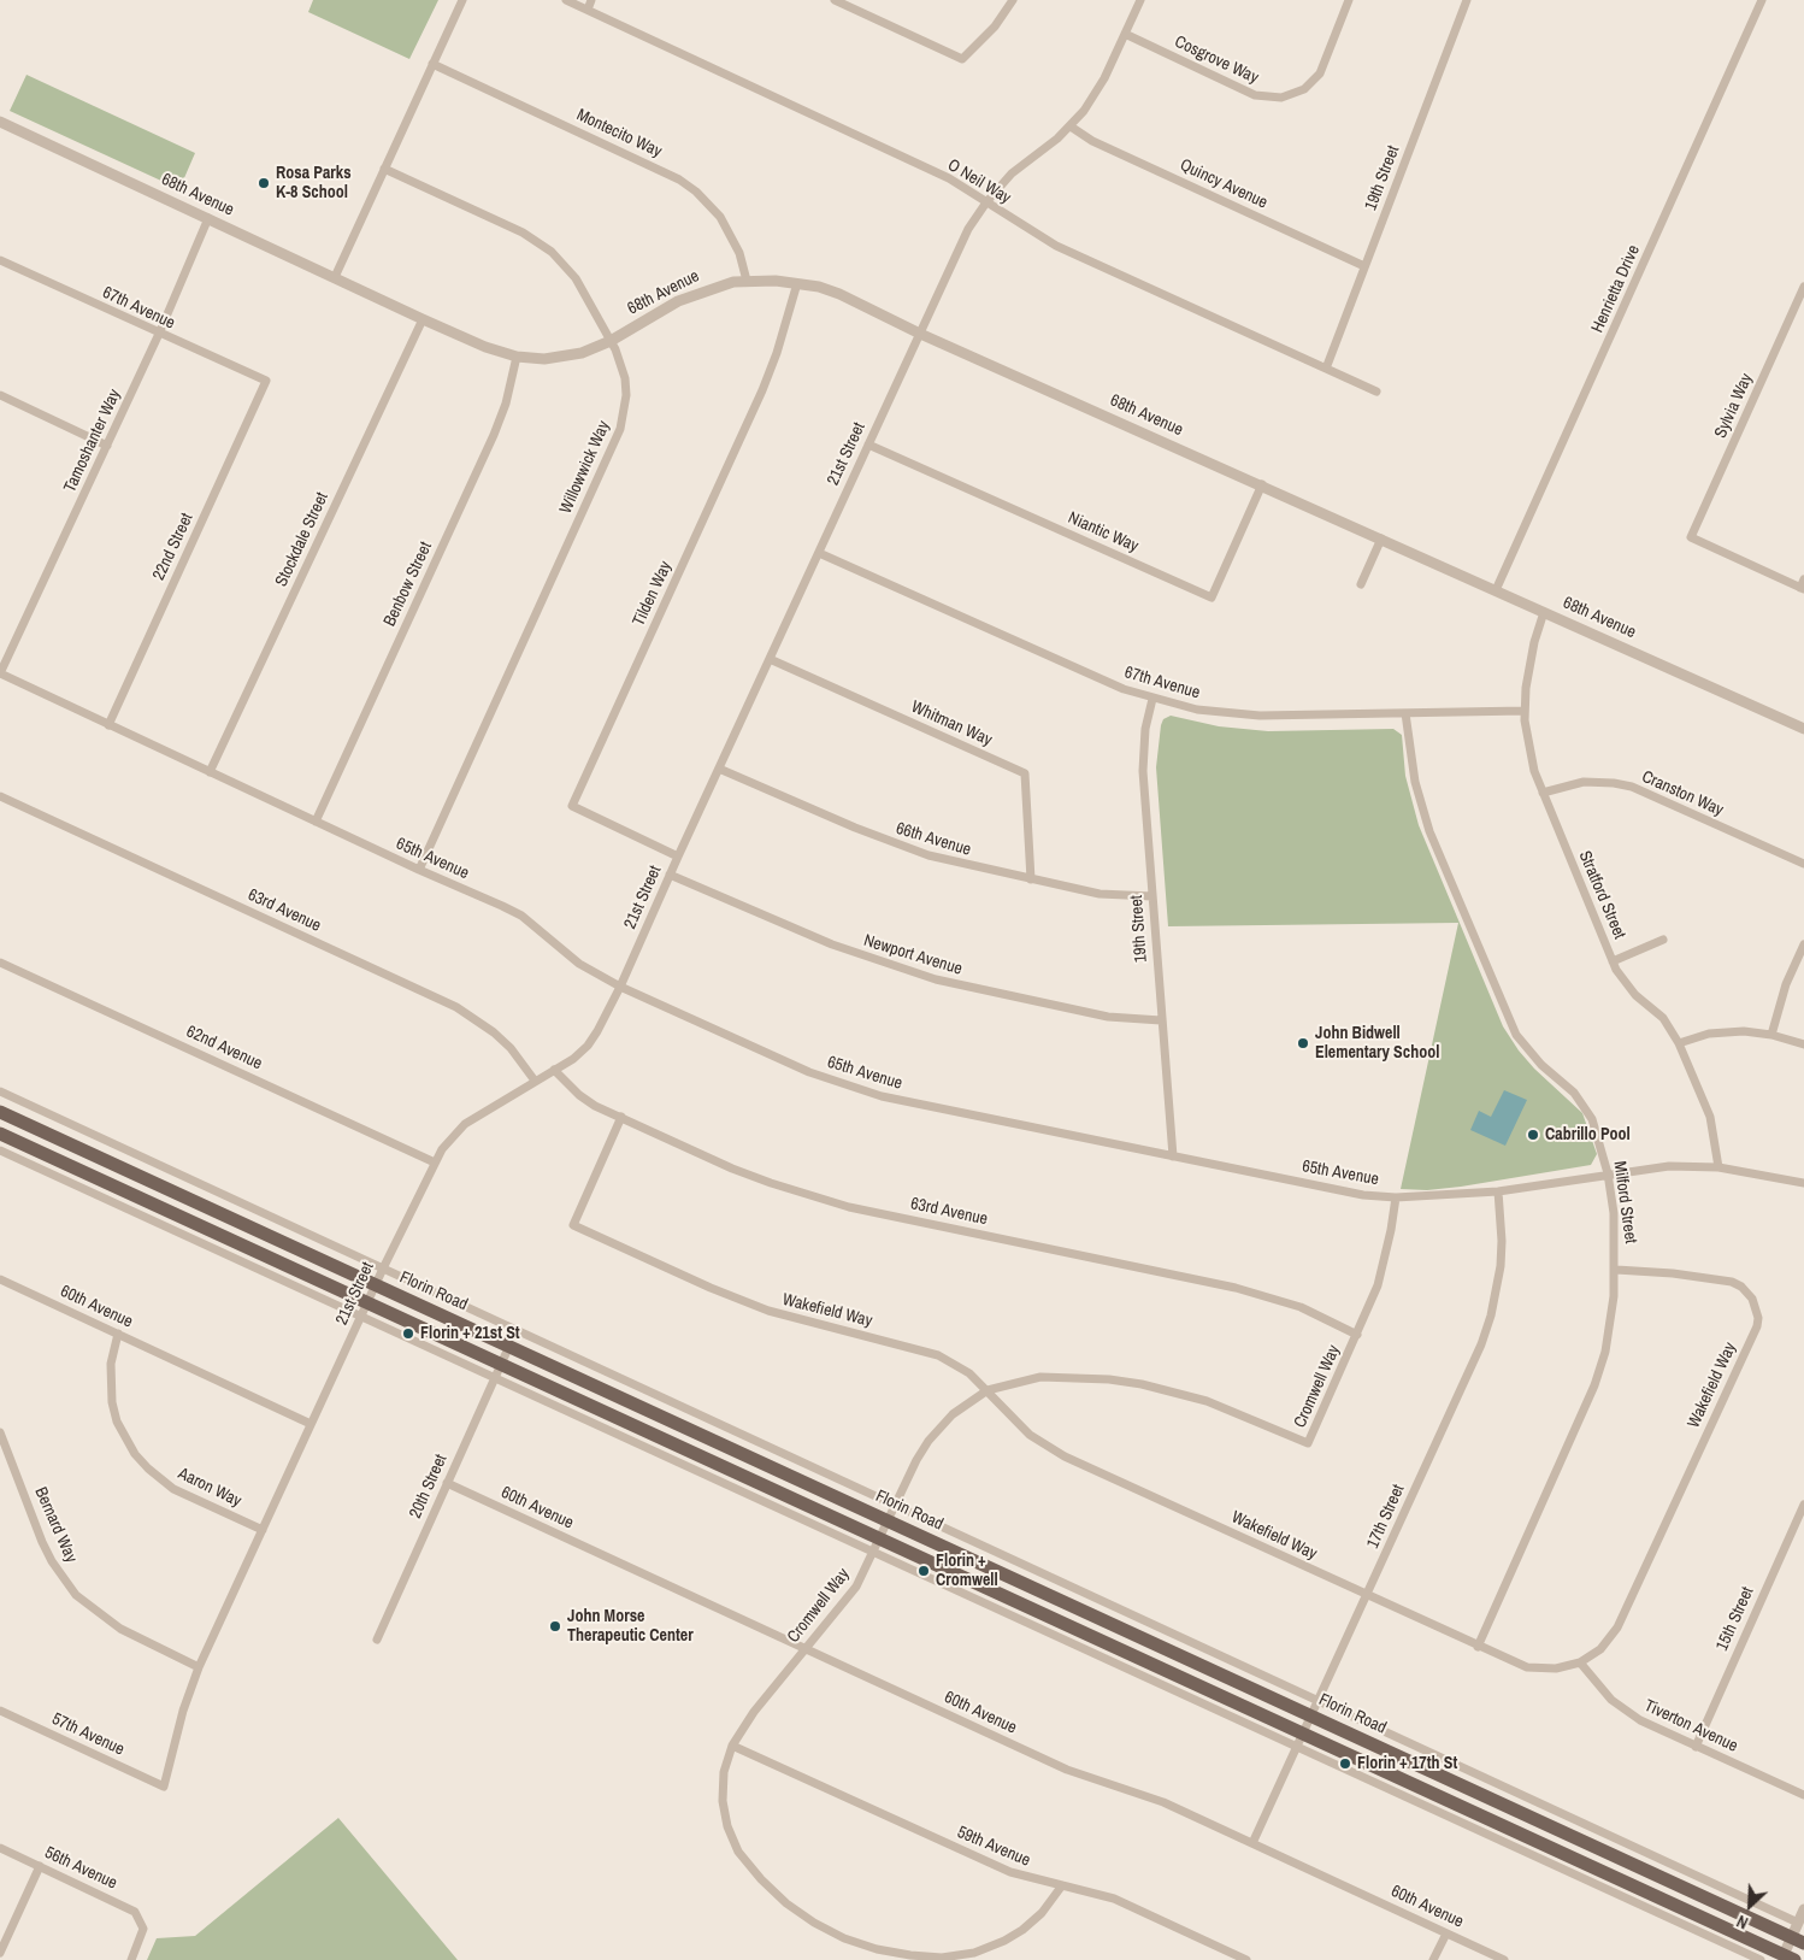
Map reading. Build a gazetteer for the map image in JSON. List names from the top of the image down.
{
  "streets": {
    "main road": ["Florin Road"],
    "street": [
      "Cosgrove Way",
      "Montecito Way",
      "19th Street",
      "O Neil Way",
      "Quincy Avenue",
      "68th Avenue",
      "Henrietta Drive",
      "67th Avenue",
      "Sylvia Way",
      "Tamoshanter Way",
      "21st Street",
      "Willowwick Way",
      "Niantic Way",
      "Stockdale Street",
      "22nd Street",
      "Benbow Street",
      "Tilden Way",
      "Whitman Way",
      "Cranston Way",
      "66th Avenue",
      "65th Avenue",
      "Stratford Street",
      "63rd Avenue",
      "Newport Avenue",
      "62nd Avenue",
      "Milford Street",
      "60th Avenue",
      "Wakefield Way",
      "Cromwell Way",
      "20th Street",
      "Aaron Way",
      "17th Street",
      "Bernard Way",
      "15th Street",
      "Tiverton Avenue",
      "57th Avenue",
      "59th Avenue",
      "56th Avenue"
    ]
  },
  "crossings": [
    ["Cosgrove Way", "21st Street"],
    ["Montecito Way", "68th Avenue"],
    ["19th Street", "O Neil Way"],
    ["19th Street", "Quincy Avenue"],
    ["19th Street", "67th Avenue"],
    ["19th Street", "66th Avenue"],
    ["19th Street", "65th Avenue"],
    ["19th Street", "Newport Avenue"],
    ["O Neil Way", "21st Street"],
    ["Quincy Avenue", "21st Street"],
    ["68th Avenue", "Henrietta Drive"],
    ["68th Avenue", "Tamoshanter Way"],
    ["68th Avenue", "21st Street"],
    ["68th Avenue", "Willowwick Way"],
    ["68th Avenue", "Niantic Way"],
    ["68th Avenue", "Stockdale Street"],
    ["68th Avenue", "Benbow Street"],
    ["68th Avenue", "Tilden Way"],
    ["68th Avenue", "Stratford Street"],
    ["67th Avenue", "Tamoshanter Way"],
    ["67th Avenue", "21st Street"],
    ["67th Avenue", "22nd Street"],
    ["67th Avenue", "Stratford Street"],
    ["67th Avenue", "Milford Street"],
    ["Tamoshanter Way", "65th Avenue"],
    ["21st Street", "Niantic Way"],
    ["21st Street", "Tilden Way"],
    ["21st Street", "Whitman Way"],
    ["21st Street", "66th Avenue"],
    ["21st Street", "65th Avenue"],
    ["21st Street", "63rd Avenue"],
    ["21st Street", "Newport Avenue"],
    ["21st Street", "62nd Avenue"],
    ["21st Street", "Florin Road"],
    ["21st Street", "60th Avenue"],
    ["21st Street", "Aaron Way"],
    ["21st Street", "Bernard Way"],
    ["21st Street", "57th Avenue"],
    ["Willowwick Way", "65th Avenue"],
    ["Stockdale Street", "65th Avenue"],
    ["22nd Street", "65th Avenue"],
    ["Benbow Street", "65th Avenue"],
    ["Whitman Way", "66th Avenue"],
    ["Cranston Way", "Stratford Street"],
    ["65th Avenue", "Stratford Street"],
    ["65th Avenue", "Milford Street"],
    ["65th Avenue", "Cromwell Way"],
    ["65th Avenue", "17th Street"],
    ["63rd Avenue", "Wakefield Way"],
    ["63rd Avenue", "Cromwell Way"],
    ["Milford Street", "Wakefield Way"],
    ["Florin Road", "Cromwell Way"],
    ["Florin Road", "20th Street"],
    ["Florin Road", "17th Street"],
    ["60th Avenue", "Cromwell Way"],
    ["60th Avenue", "20th Street"],
    ["60th Avenue", "Aaron Way"],
    ["60th Avenue", "17th Street"],
    ["Wakefield Way", "Cromwell Way"],
    ["Wakefield Way", "17th Street"],
    ["Wakefield Way", "Tiverton Avenue"],
    ["Cromwell Way", "59th Avenue"],
    ["15th Street", "Tiverton Avenue"]
  ],
  "places": [
    "Rosa Parks K-8 School",
    "John Bidwell Elementary School",
    "Cabrillo Pool",
    "Florin + 21st St",
    "Florin + Cromwell",
    "John Morse Therapeutic Center",
    "Florin + 17th St"
  ],
  "north": "bottom left"
}
